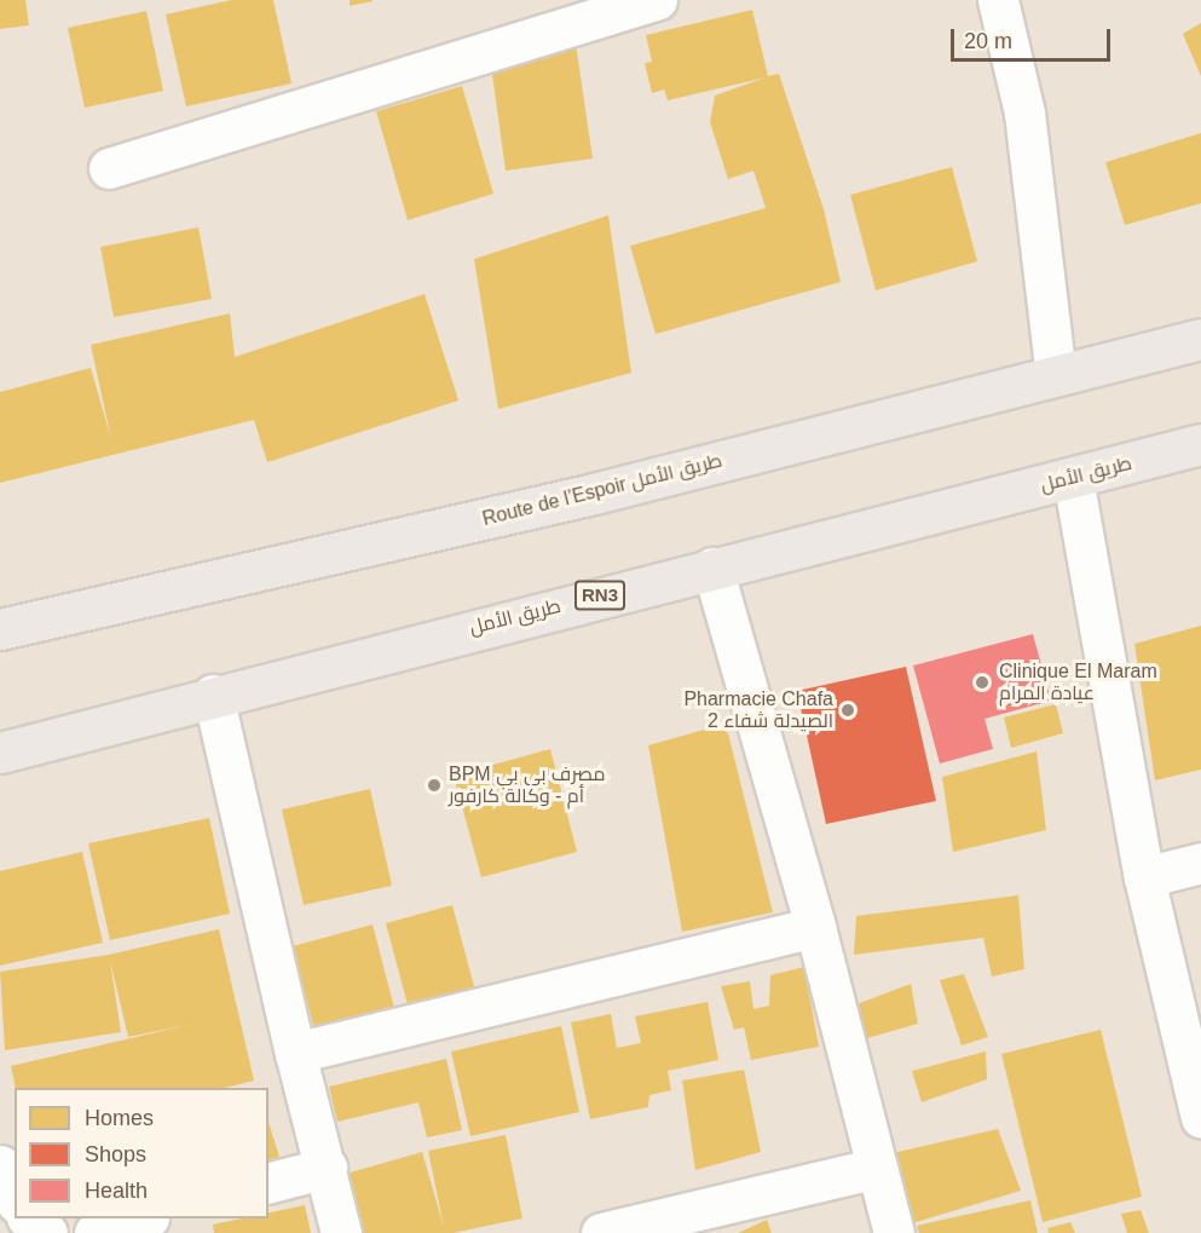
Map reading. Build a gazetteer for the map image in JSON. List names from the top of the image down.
{
  "streets": {
    "highway": ["طريق الأمل", "Route de l’Espoir طريق الأمل", "RN3"]
  },
  "places": ["Clinique El Maram عيادة المرام", "Pharmacie Chafa 2 الصيدلة شفاء", "BPM مصرف بي بي أم - وكالة كارفور"],
  "legend": ["Homes", "Shops", "Health"],
  "scale_bar": "20 m"
}
